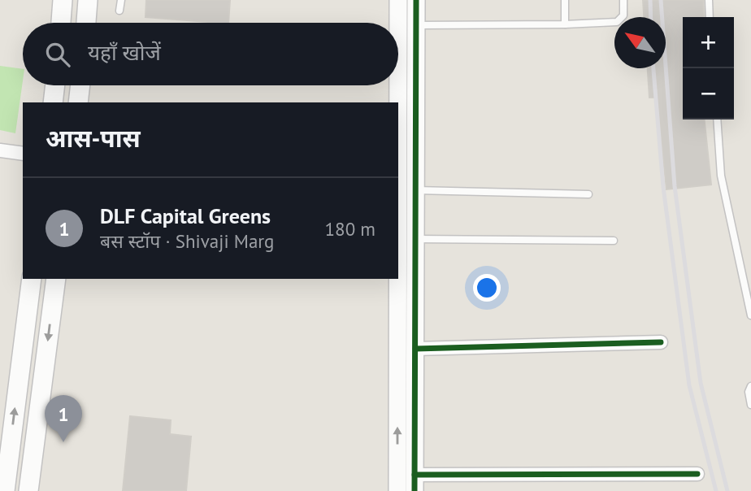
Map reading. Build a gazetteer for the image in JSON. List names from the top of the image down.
{
  "north": "top left",
  "page": {
    "map_buttons": ["+", "−"],
    "search": "यहाँ खोजें",
    "heading": "आस-पास",
    "list": [
      {
        "mark": "1",
        "name": "DLF Capital Greens",
        "note": "बस स्टॉप · Shivaji Marg",
        "value": "180 m"
      }
    ],
    "pins": "1"
  }
}
